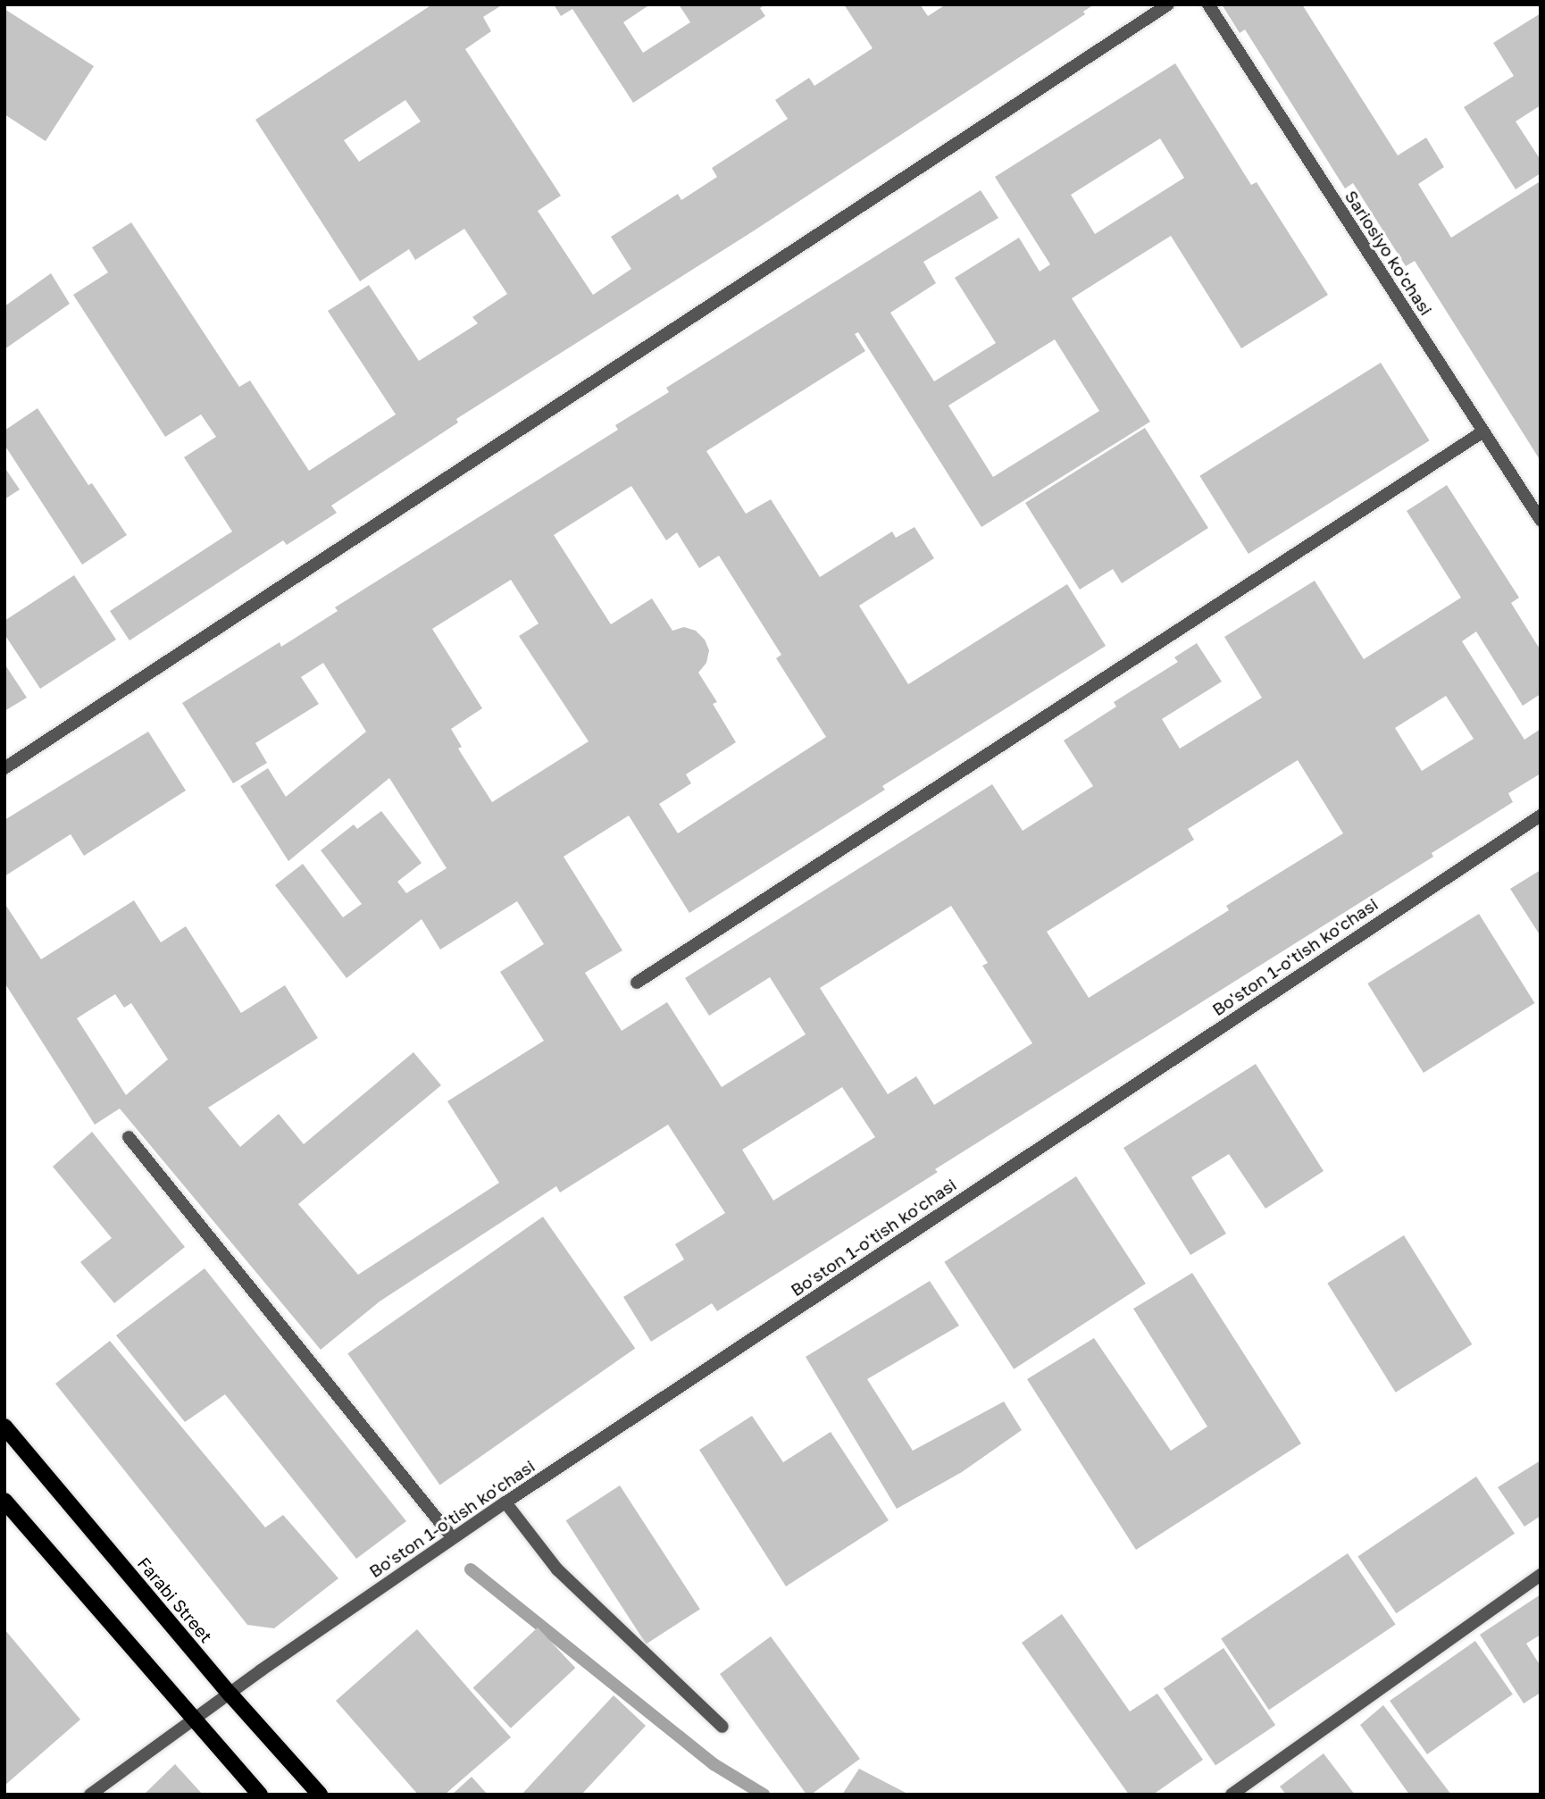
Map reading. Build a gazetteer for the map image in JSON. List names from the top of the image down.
{
  "streets": {
    "main road": ["Farabi Street"],
    "street": ["Sariosiyo ko'chasi", "Bo'ston 1-o'tish ko'chasi"]
  },
  "crossings": [
    ["Bo'ston 1-o'tish ko'chasi", "Farabi Street"]
  ]
}
